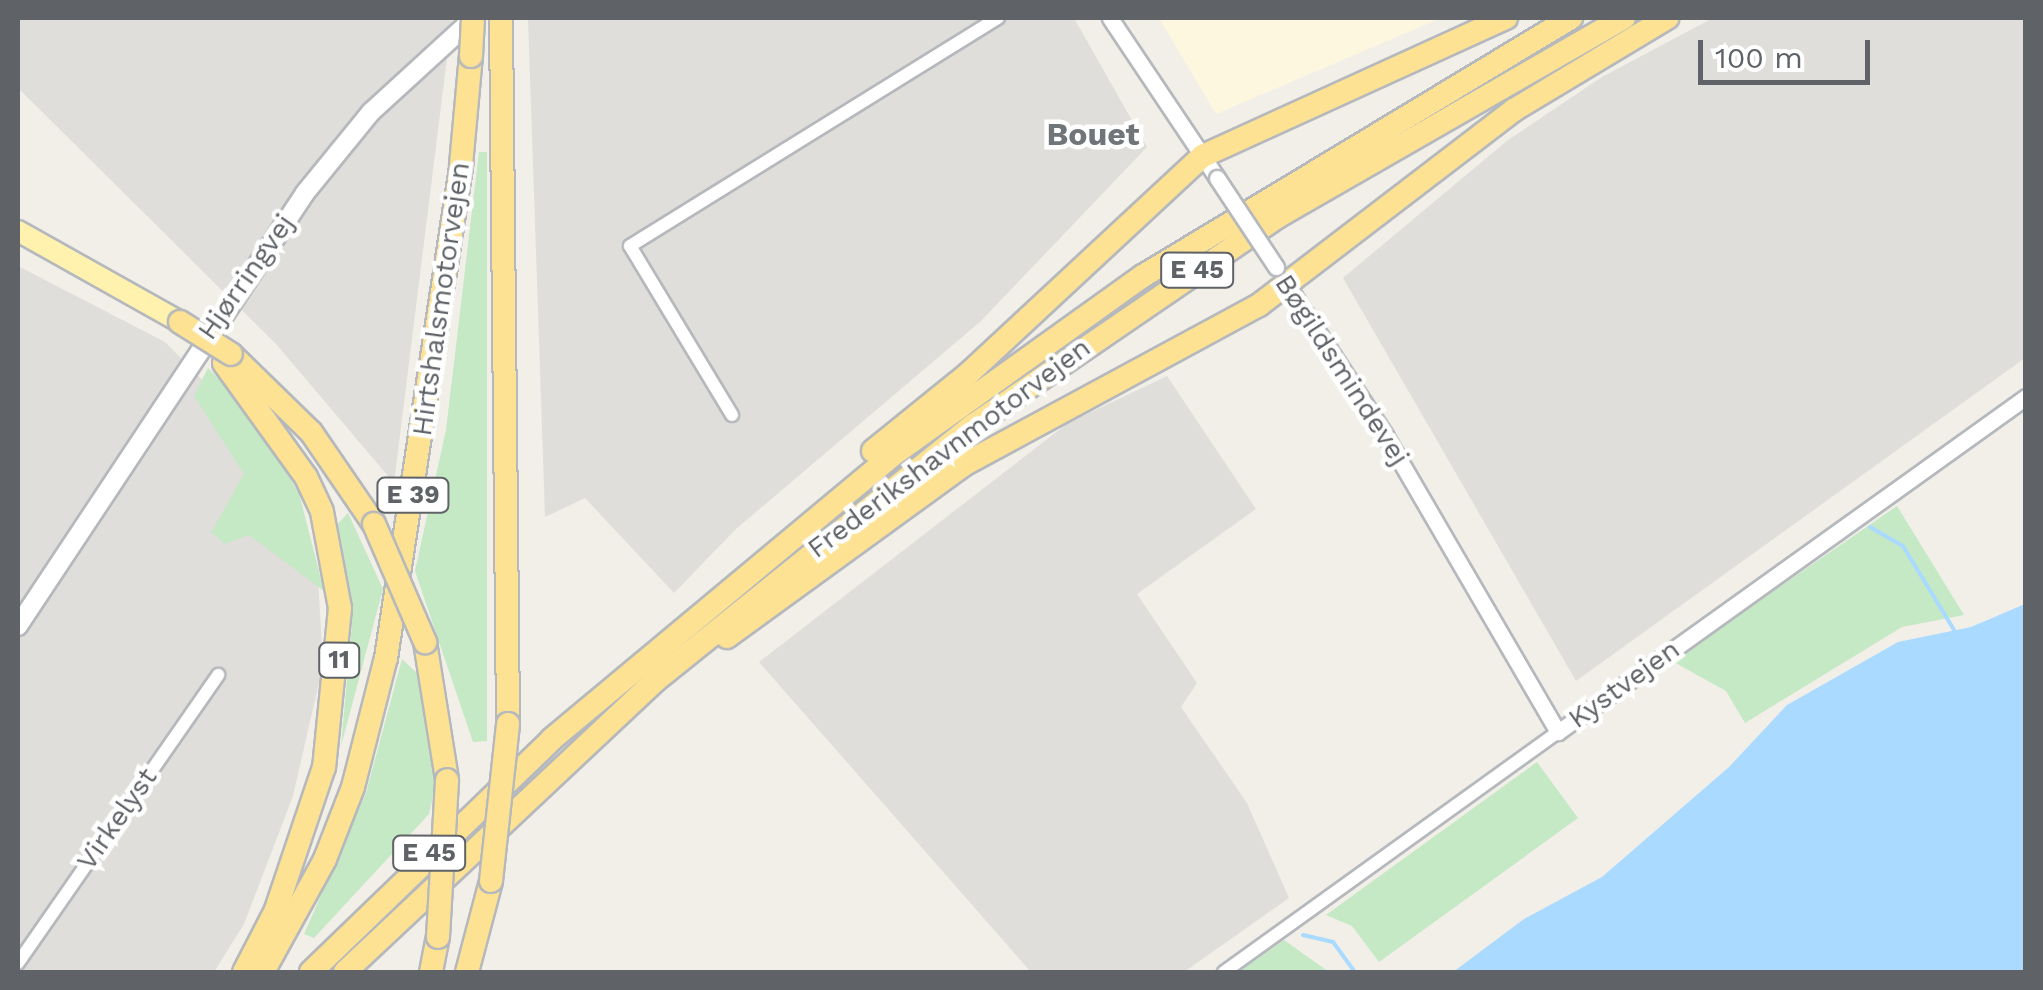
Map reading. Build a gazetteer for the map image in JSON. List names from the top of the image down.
{
  "streets": {
    "highway": [
      "E 45",
      "Hirtshalsmotorvejen",
      "Frederikshavnmotorvejen",
      "E 39",
      "11"
    ],
    "main road": ["Hjørringvej"],
    "street": ["Bøgildsmindevej", "Kystvejen", "Virkelyst"]
  },
  "crossings": [
    ["Hjørringvej", "Hirtshalsmotorvejen"],
    ["Bøgildsmindevej", "Kystvejen"]
  ],
  "districts": ["Bouet"],
  "scale_bar": "100 m"
}
